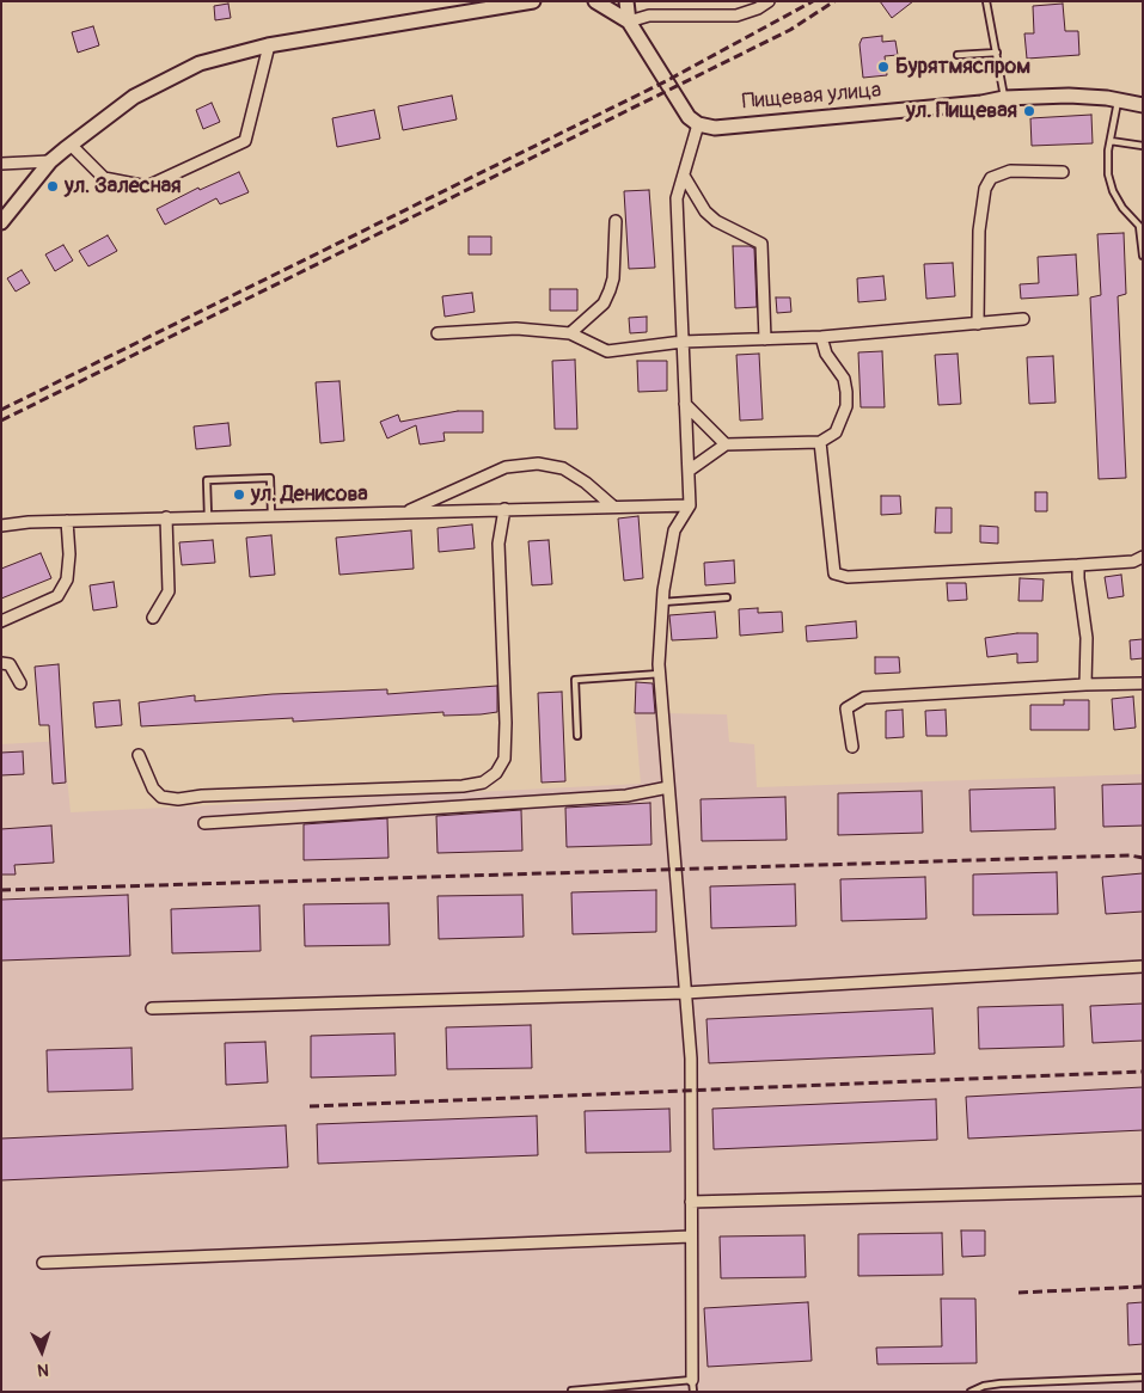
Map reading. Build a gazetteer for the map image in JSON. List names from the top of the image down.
{
  "streets": {
    "main road": ["Пищевая улица"]
  },
  "places": [
    "Бурятмяспром",
    "ул. Пищевая",
    "ул. Залесная",
    "ул. Денисова"
  ],
  "north": "bottom"
}
